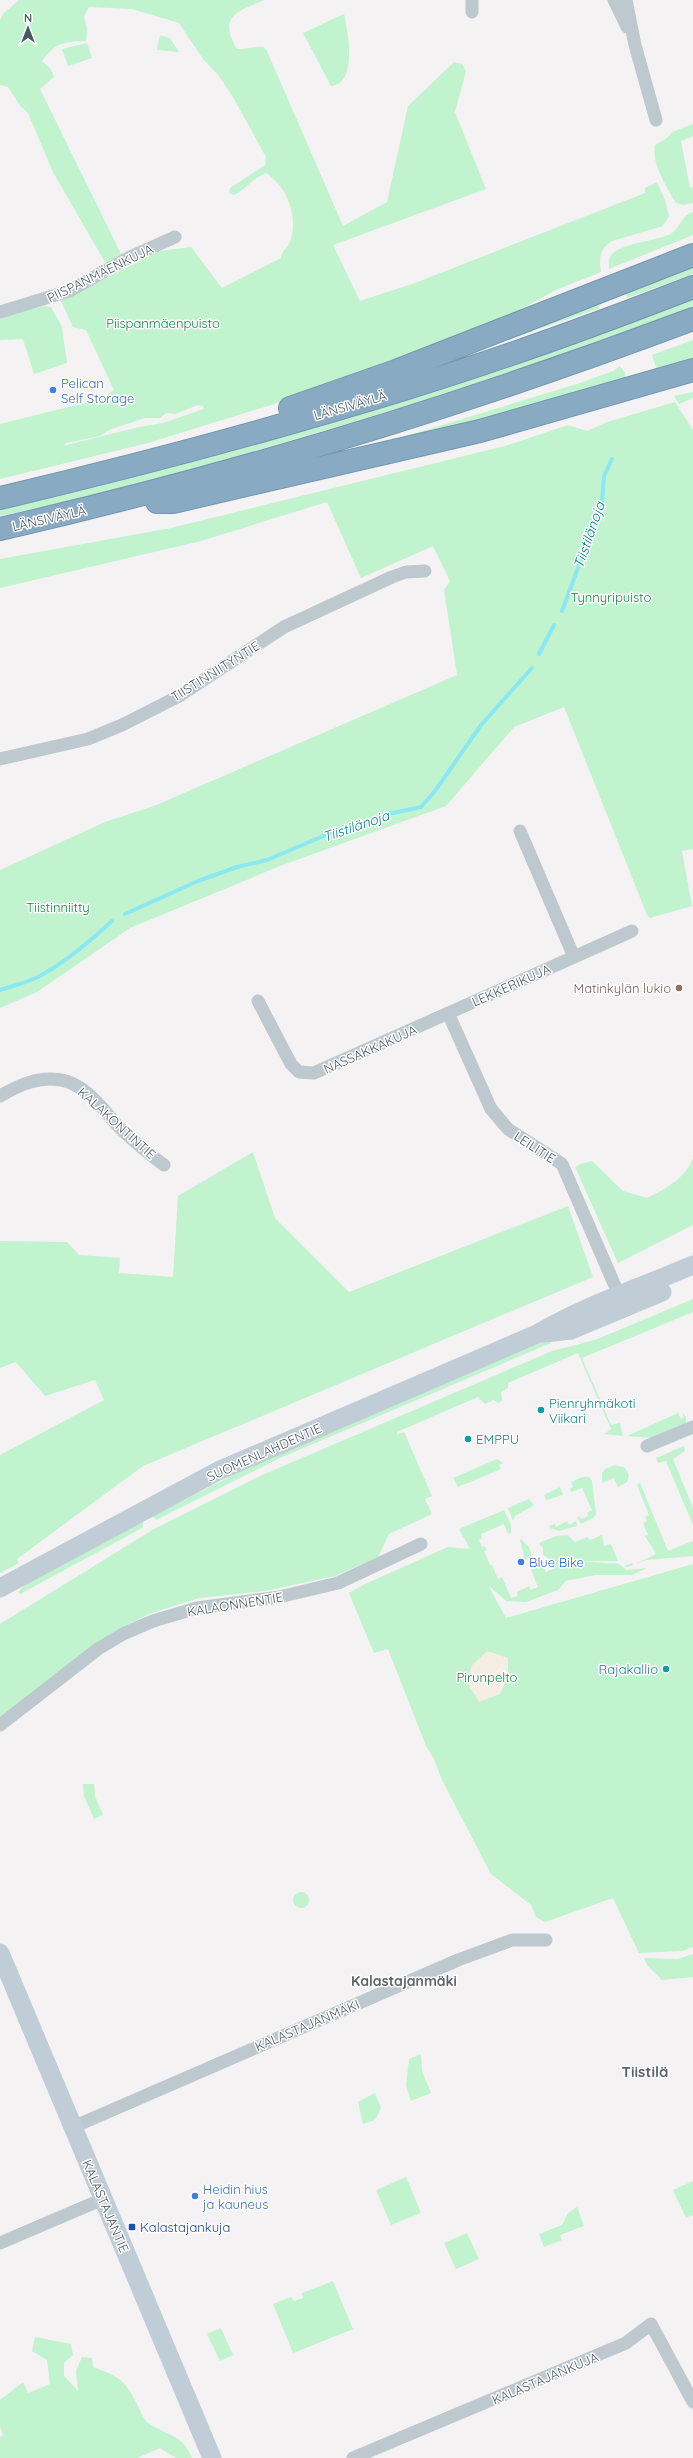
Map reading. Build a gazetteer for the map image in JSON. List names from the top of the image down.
{
  "streets": {
    "highway": ["LÄNSIVÄYLÄ"],
    "main road": ["SUOMENLAHDENTIE", "KALASTAJANTIE"],
    "street": [
      "PIISPANMÄENKUJA",
      "TIISTINNIITYNTIE",
      "LEKKERIKUJA",
      "NASSAKKAKUJA",
      "KALAKONTINTIE",
      "LEILITIE",
      "KALAONNENTIE",
      "KALASTAJANMÄKI",
      "KALASTAJANKUJA"
    ]
  },
  "crossings": [
    ["LEKKERIKUJA", "NASSAKKAKUJA"],
    ["LEKKERIKUJA", "LEILITIE"],
    ["NASSAKKAKUJA", "LEILITIE"],
    ["LEILITIE", "SUOMENLAHDENTIE"],
    ["KALASTAJANMÄKI", "KALASTAJANTIE"]
  ],
  "districts": ["Kalastajanmäki", "Tiistilä"],
  "water": ["Tiistilänoja"],
  "parks": [
    "Piispanmäenpuisto",
    "Tynnyripuisto",
    "Tiistinniitty",
    "Pirunpelto"
  ],
  "places": {
    "other": [
      "Pelican Self Storage",
      "Matinkylän lukio",
      "Pienryhmäkoti Viikari",
      "EMPPU",
      "Blue Bike",
      "Rajakallio",
      "Heidin hius ja kauneus"
    ],
    "transit": ["Kalastajankuja"]
  },
  "north": "top"
}
